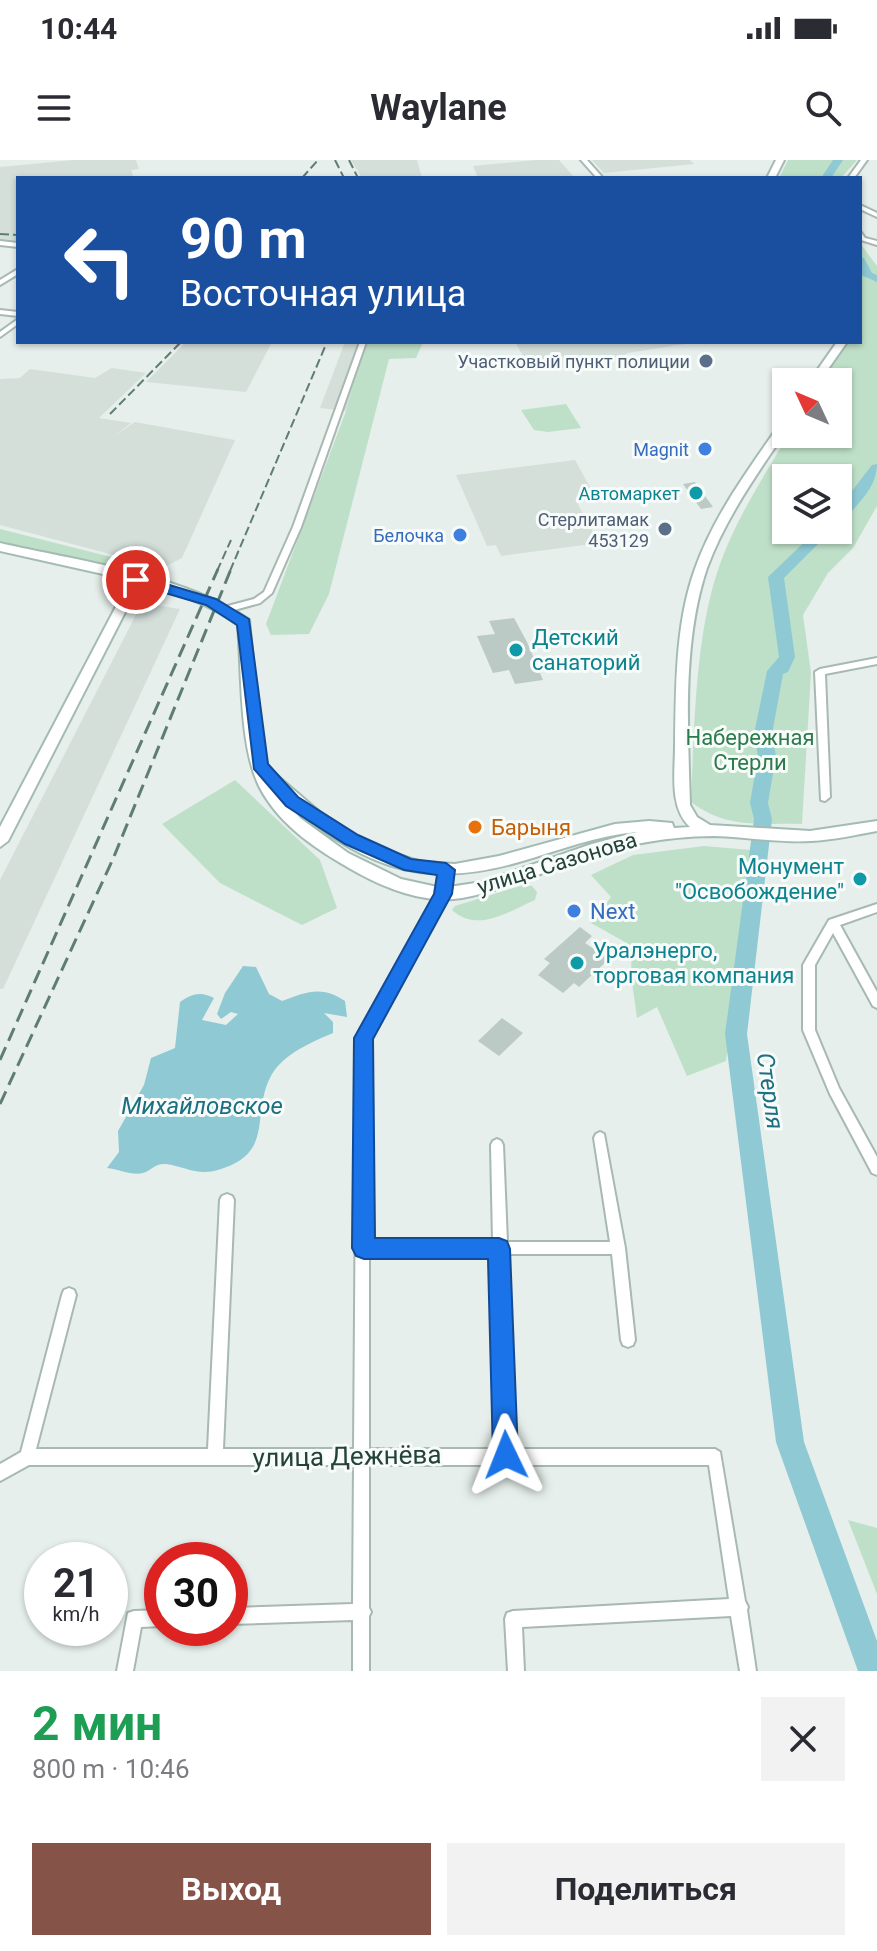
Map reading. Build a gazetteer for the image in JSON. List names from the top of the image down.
{
  "streets": {
    "main road": ["улица Сазонова"],
    "street": ["улица Дежнёва"]
  },
  "water": ["Стерля", "Михайловское"],
  "parks": ["Набережная Стерли"],
  "places": [
    "Участковый пункт полиции",
    "Magnit",
    "Автомаркет",
    "Стерлитамак 453129",
    "Белочка",
    "Детский санаторий",
    "Барыня",
    "Монумент \"Освобождение\"",
    "Next",
    "Уралэнерго, торговая компания"
  ],
  "north": "top left",
  "page": {
    "status": "10:44",
    "header": "Waylane",
    "turn": ["90 m", "Восточная улица"],
    "speed": "21 km/h",
    "limit": "30",
    "heading": ["2 мин", "800 m · 10:46"],
    "buttons": ["Выход", "Поделиться"]
  }
}
